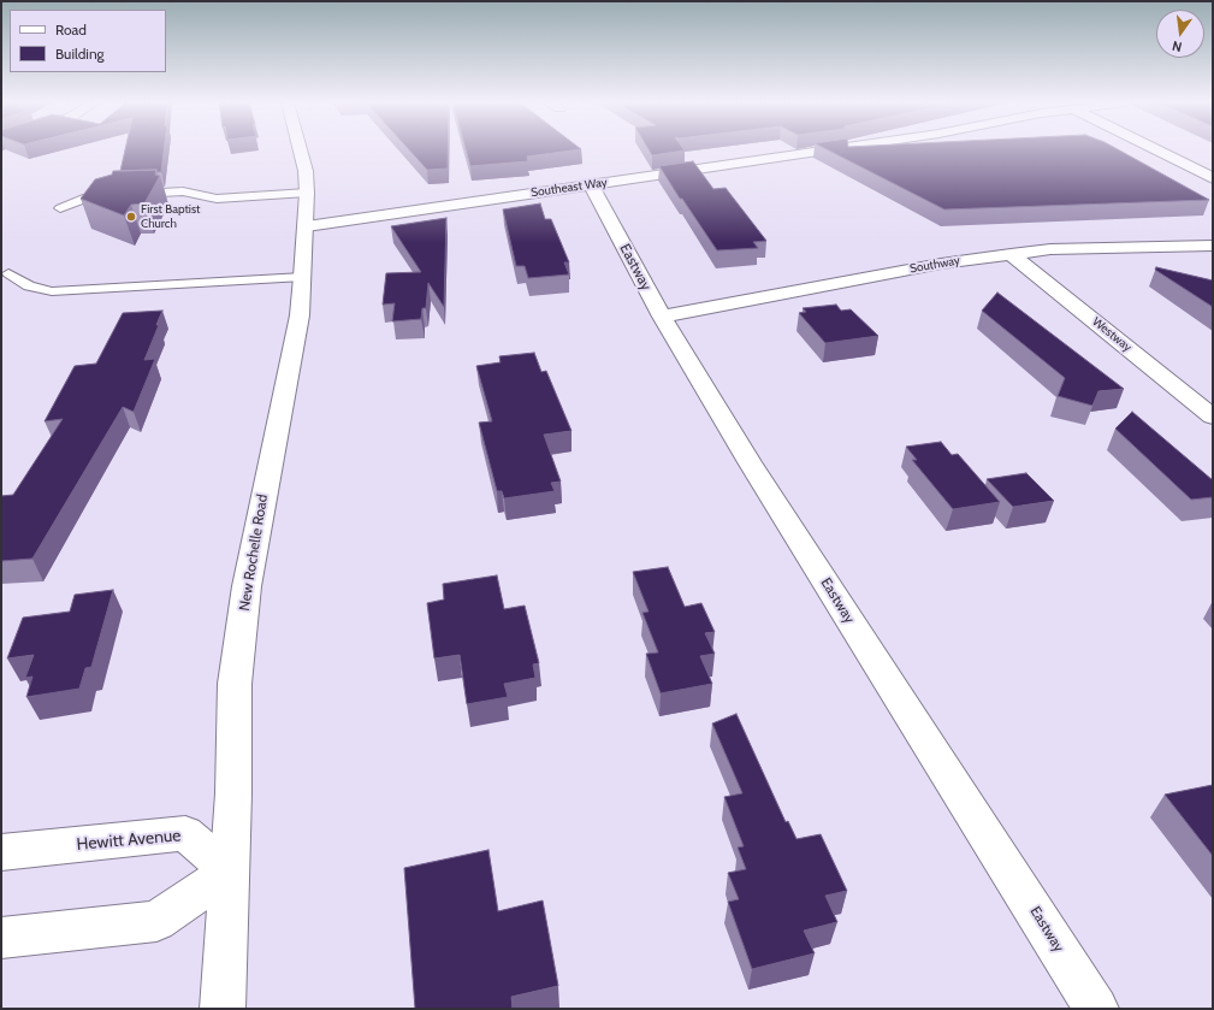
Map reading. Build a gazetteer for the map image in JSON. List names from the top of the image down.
{
  "streets": {
    "street": [
      "Southeast Way",
      "Southway",
      "Eastway",
      "Westway",
      "New Rochelle Road",
      "Hewitt Avenue"
    ]
  },
  "crossings": [
    ["Southeast Way", "Eastway"],
    ["Southeast Way", "New Rochelle Road"],
    ["Southway", "Eastway"],
    ["Southway", "Westway"],
    ["New Rochelle Road", "Hewitt Avenue"]
  ],
  "places": ["First Baptist Church"],
  "legend": ["Road", "Building"],
  "north": "bottom"
}
